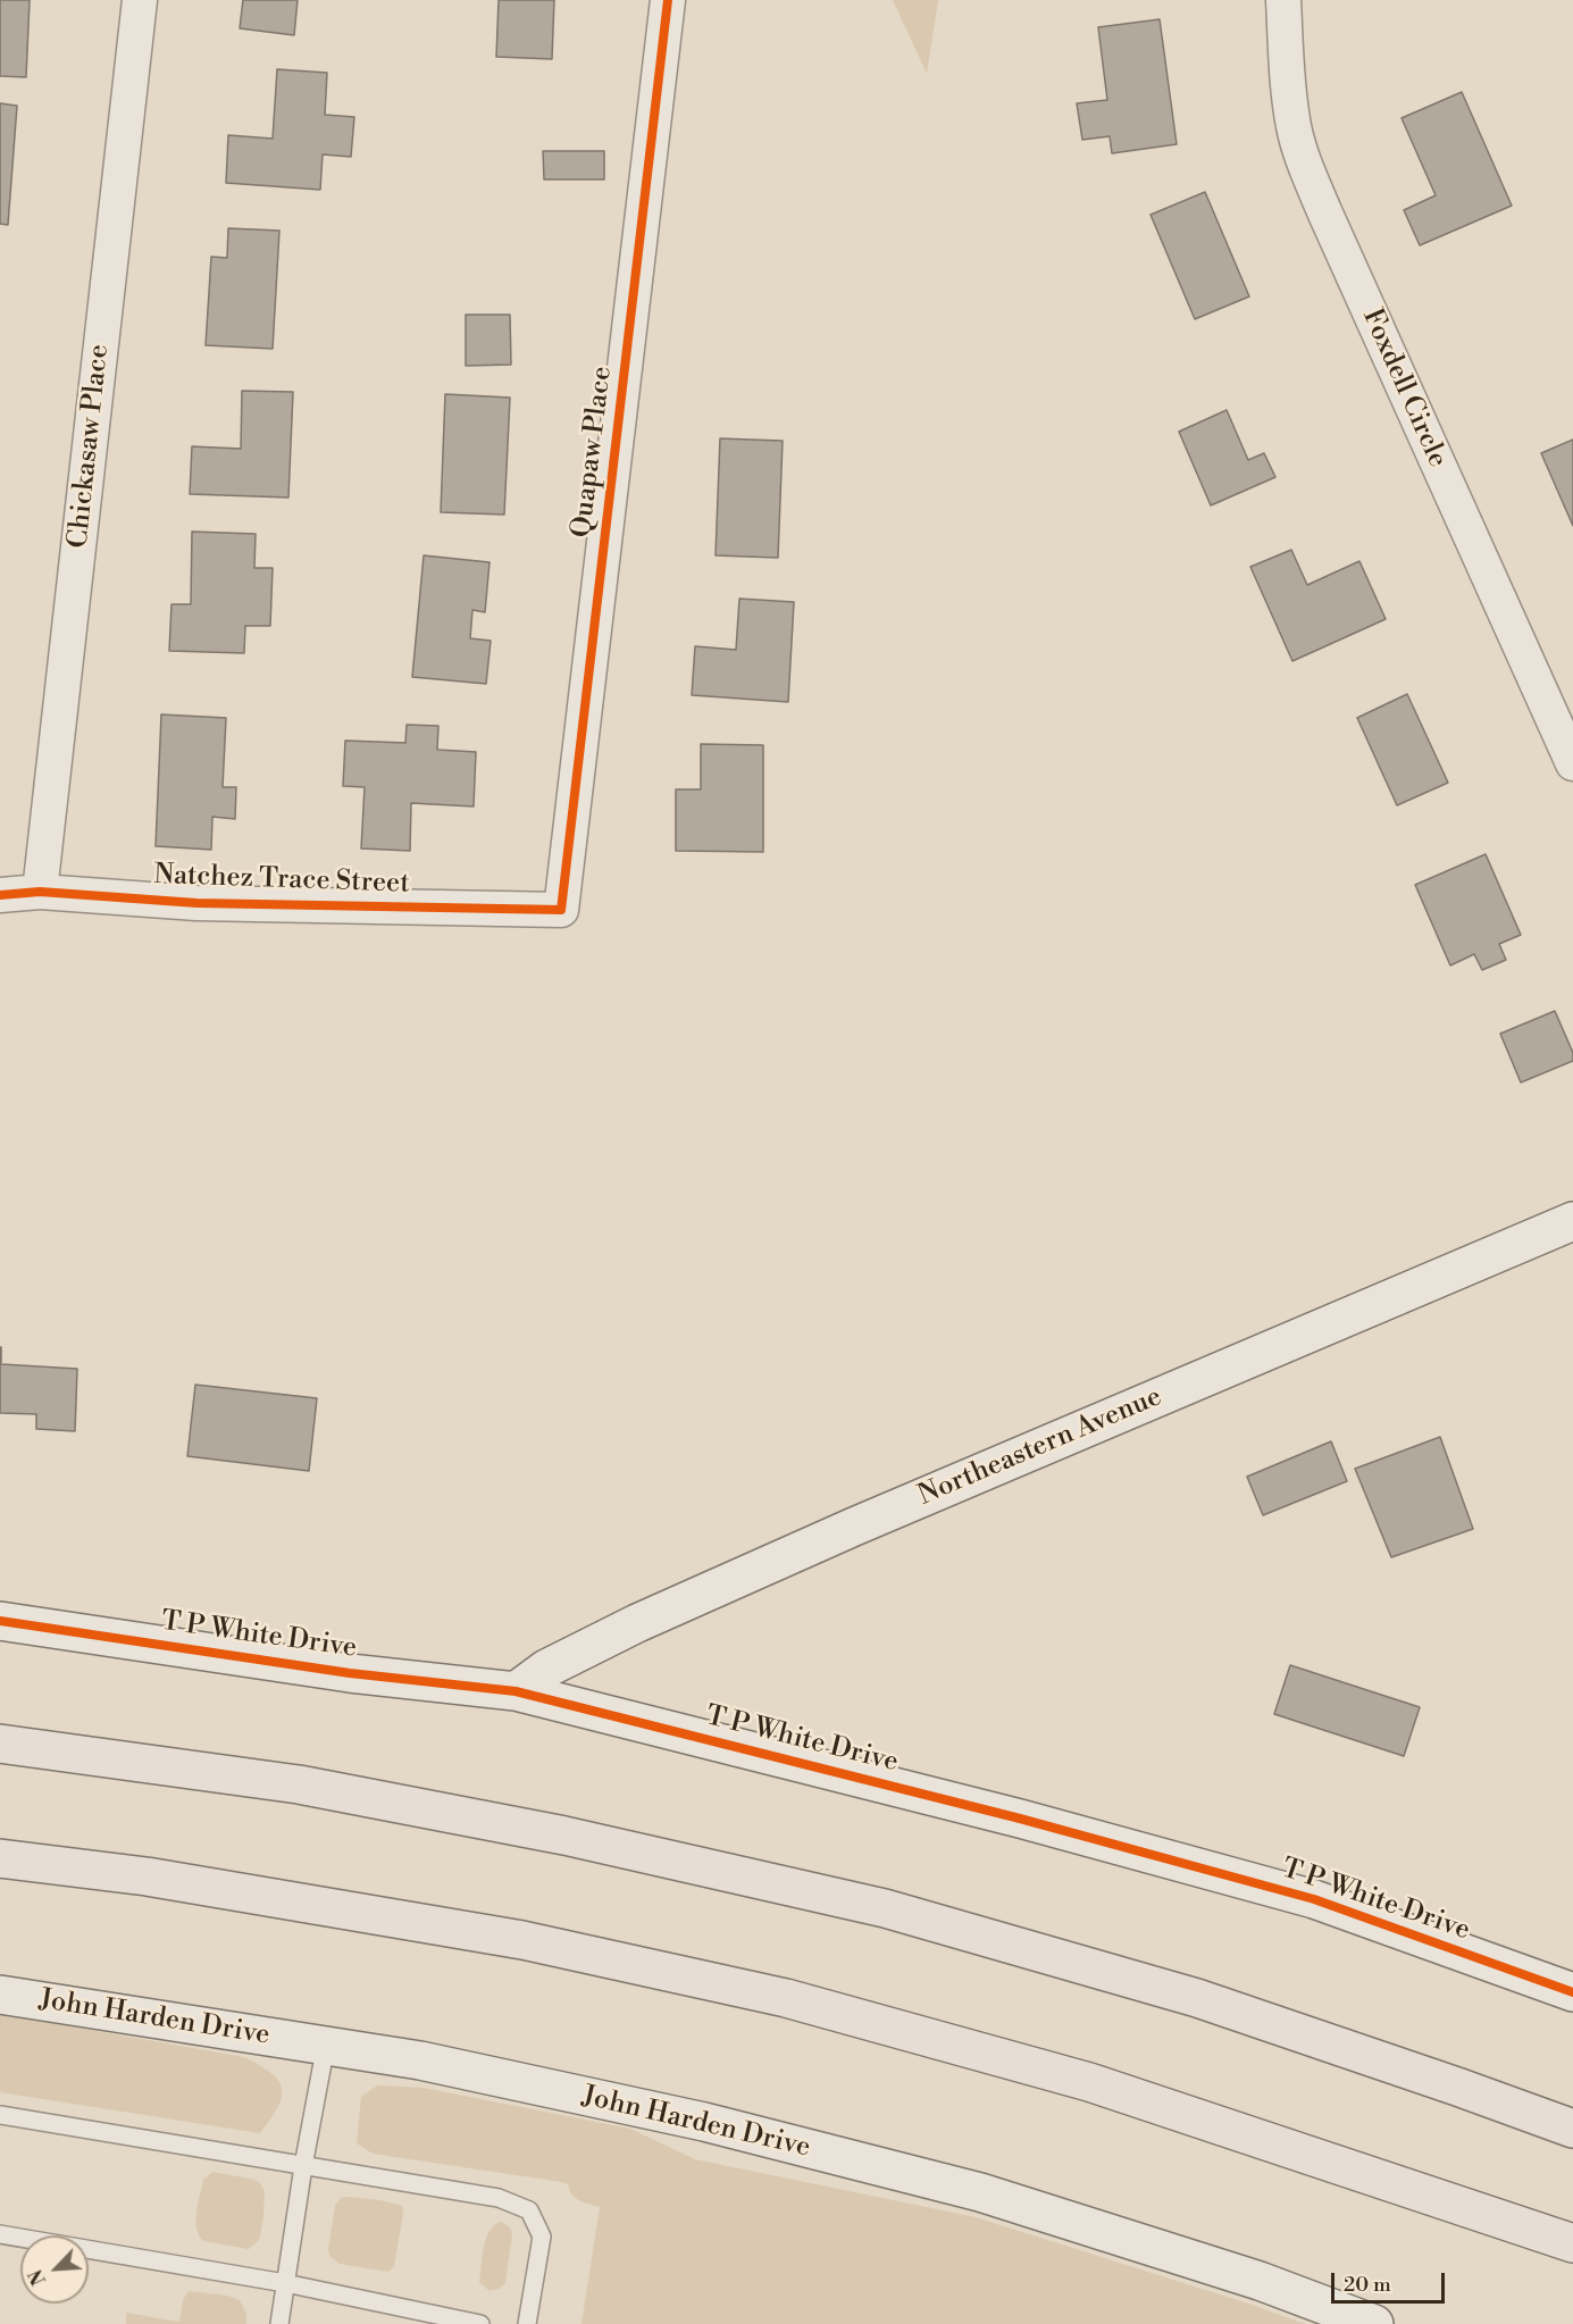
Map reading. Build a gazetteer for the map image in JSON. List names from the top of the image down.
{
  "streets": {
    "street": [
      "Foxdell Circle",
      "Chickasaw Place",
      "Quapaw Place",
      "Natchez Trace Street",
      "Northeastern Avenue",
      "T P White Drive",
      "John Harden Drive"
    ]
  },
  "crossings": [
    ["Chickasaw Place", "Natchez Trace Street"],
    ["Quapaw Place", "Natchez Trace Street"],
    ["Northeastern Avenue", "T P White Drive"]
  ],
  "scale_bar": "20 m",
  "north": "bottom left"
}
